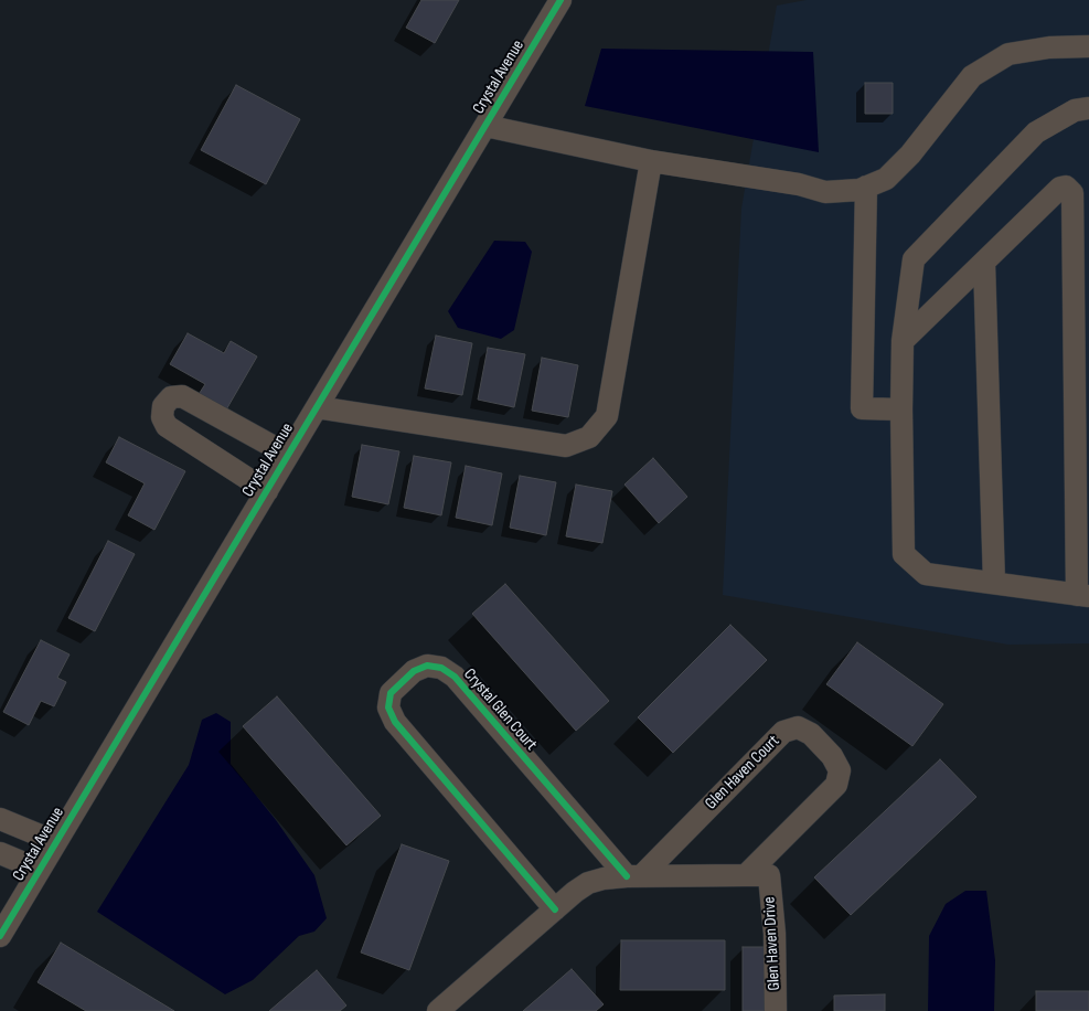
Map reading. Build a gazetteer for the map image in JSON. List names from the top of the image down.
{
  "streets": {
    "street": [
      "Crystal Avenue",
      "Crystal Glen Court",
      "Glen Haven Court",
      "Glen Haven Drive"
    ]
  },
  "crossings": [
    ["Crystal Glen Court", "Glen Haven Court"],
    ["Glen Haven Court", "Glen Haven Drive"]
  ]
}
